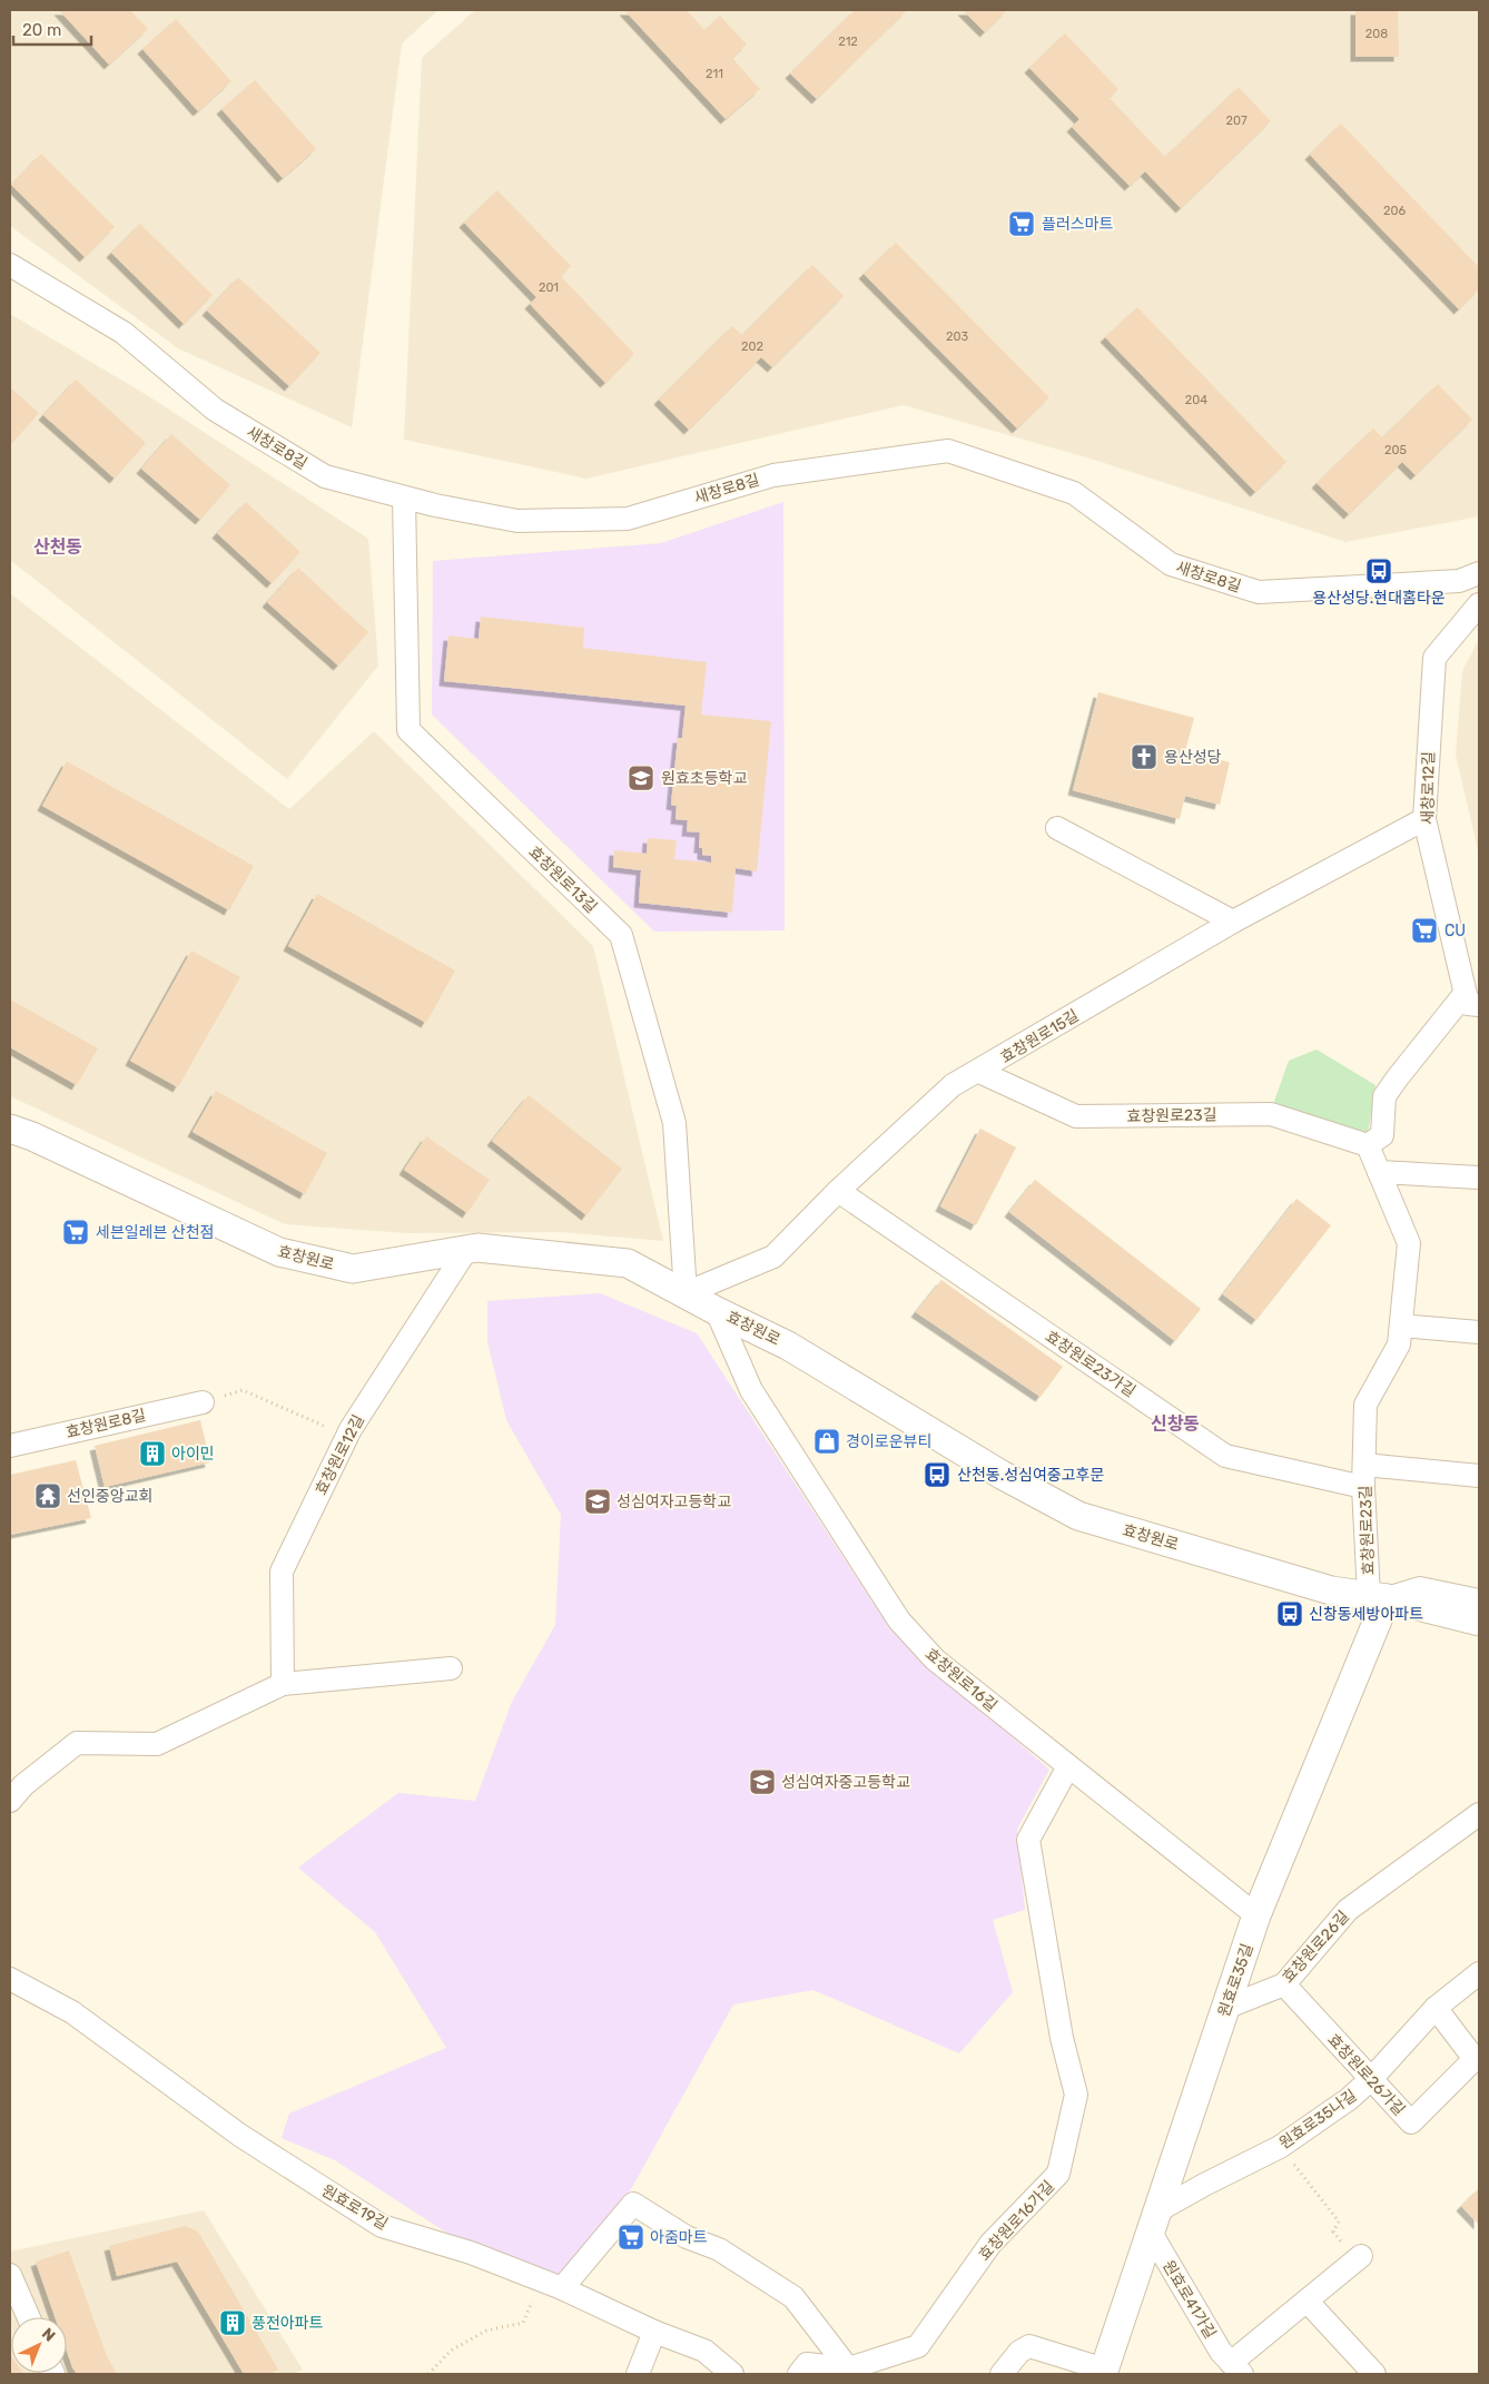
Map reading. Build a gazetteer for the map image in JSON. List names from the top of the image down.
{
  "streets": {
    "street": [
      "새창로8길",
      "새창로12길",
      "효창원로13길",
      "효창원로15길",
      "효창원로23길",
      "효창원로",
      "효창원로23가길",
      "효창원로8길",
      "효창원로12길",
      "효창원로16길",
      "효창원로26길",
      "원효로35길",
      "효창원로26가길",
      "원효로35나길",
      "원효로19길",
      "효창원로16가길",
      "원효로41가길"
    ]
  },
  "crossings": [
    ["새창로8길", "효창원로13길"],
    ["새창로12길", "효창원로15길"],
    ["효창원로13길", "효창원로15길"],
    ["효창원로13길", "효창원로"],
    ["효창원로15길", "효창원로23길"],
    ["효창원로15길", "효창원로"],
    ["효창원로15길", "효창원로23가길"],
    ["효창원로23길", "효창원로"],
    ["효창원로23길", "효창원로23가길"],
    ["효창원로23길", "원효로35길"],
    ["효창원로", "효창원로12길"],
    ["효창원로", "효창원로16길"],
    ["효창원로", "원효로35길"],
    ["효창원로16길", "원효로35길"],
    ["효창원로16길", "효창원로16가길"],
    ["효창원로26길", "원효로35길"],
    ["효창원로26길", "효창원로26가길"],
    ["원효로35길", "원효로35나길"],
    ["원효로35길", "원효로41가길"],
    ["효창원로26가길", "원효로35나길"],
    ["원효로35나길", "원효로41가길"]
  ],
  "districts": ["산천동", "신창동"],
  "places": {
    "supermarket": [
      "플러스마트",
      "CU",
      "세븐일레븐 산천점",
      "아줌마트"
    ],
    "bus stop": ["용산성당.현대홈타운", "산천동.성심여중고후문", "신창동세방아파트"],
    "church": ["용산성당"],
    "school or university": ["원효초등학교", "성심여자고등학교", "성심여자중고등학교"],
    "shop": ["경이로운뷰티"],
    "building": ["아이민", "풍전아파트"],
    "temple": ["선인중앙교회"]
  },
  "house_numbers": [
    "208",
    "212",
    "211",
    "207",
    "206",
    "201",
    "203",
    "202",
    "204",
    "205"
  ],
  "scale_bar": "20 m",
  "north": "top right"
}
